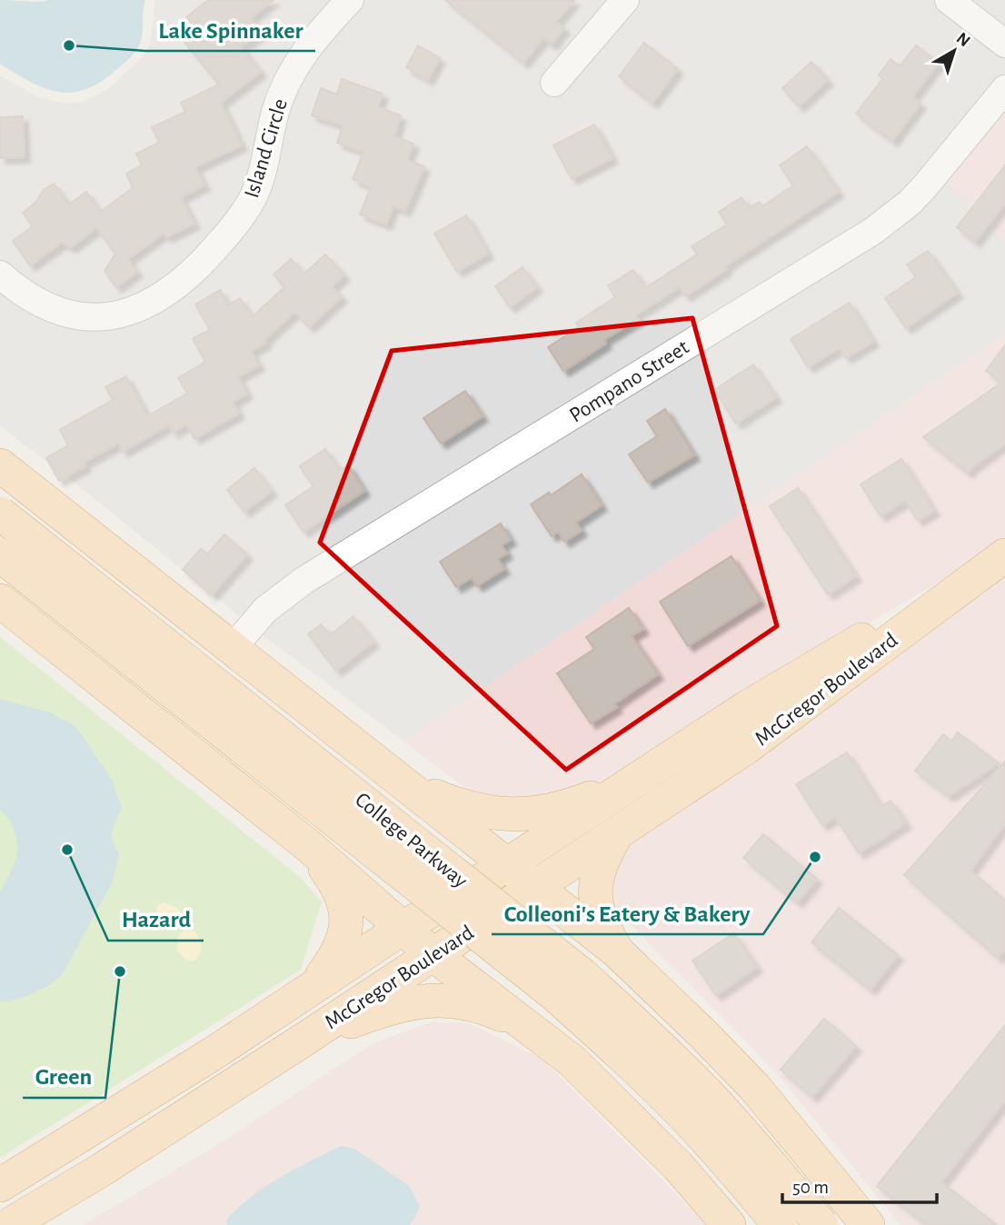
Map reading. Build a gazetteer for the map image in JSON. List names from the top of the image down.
{
  "streets": {
    "main road": ["McGregor Boulevard", "College Parkway"],
    "street": ["Island Circle", "Pompano Street"]
  },
  "places": [
    "Lake Spinnaker",
    "Hazard",
    "Colleoni's Eatery & Bakery",
    "Green"
  ],
  "scale_bar": "50 m",
  "north": "top right"
}
